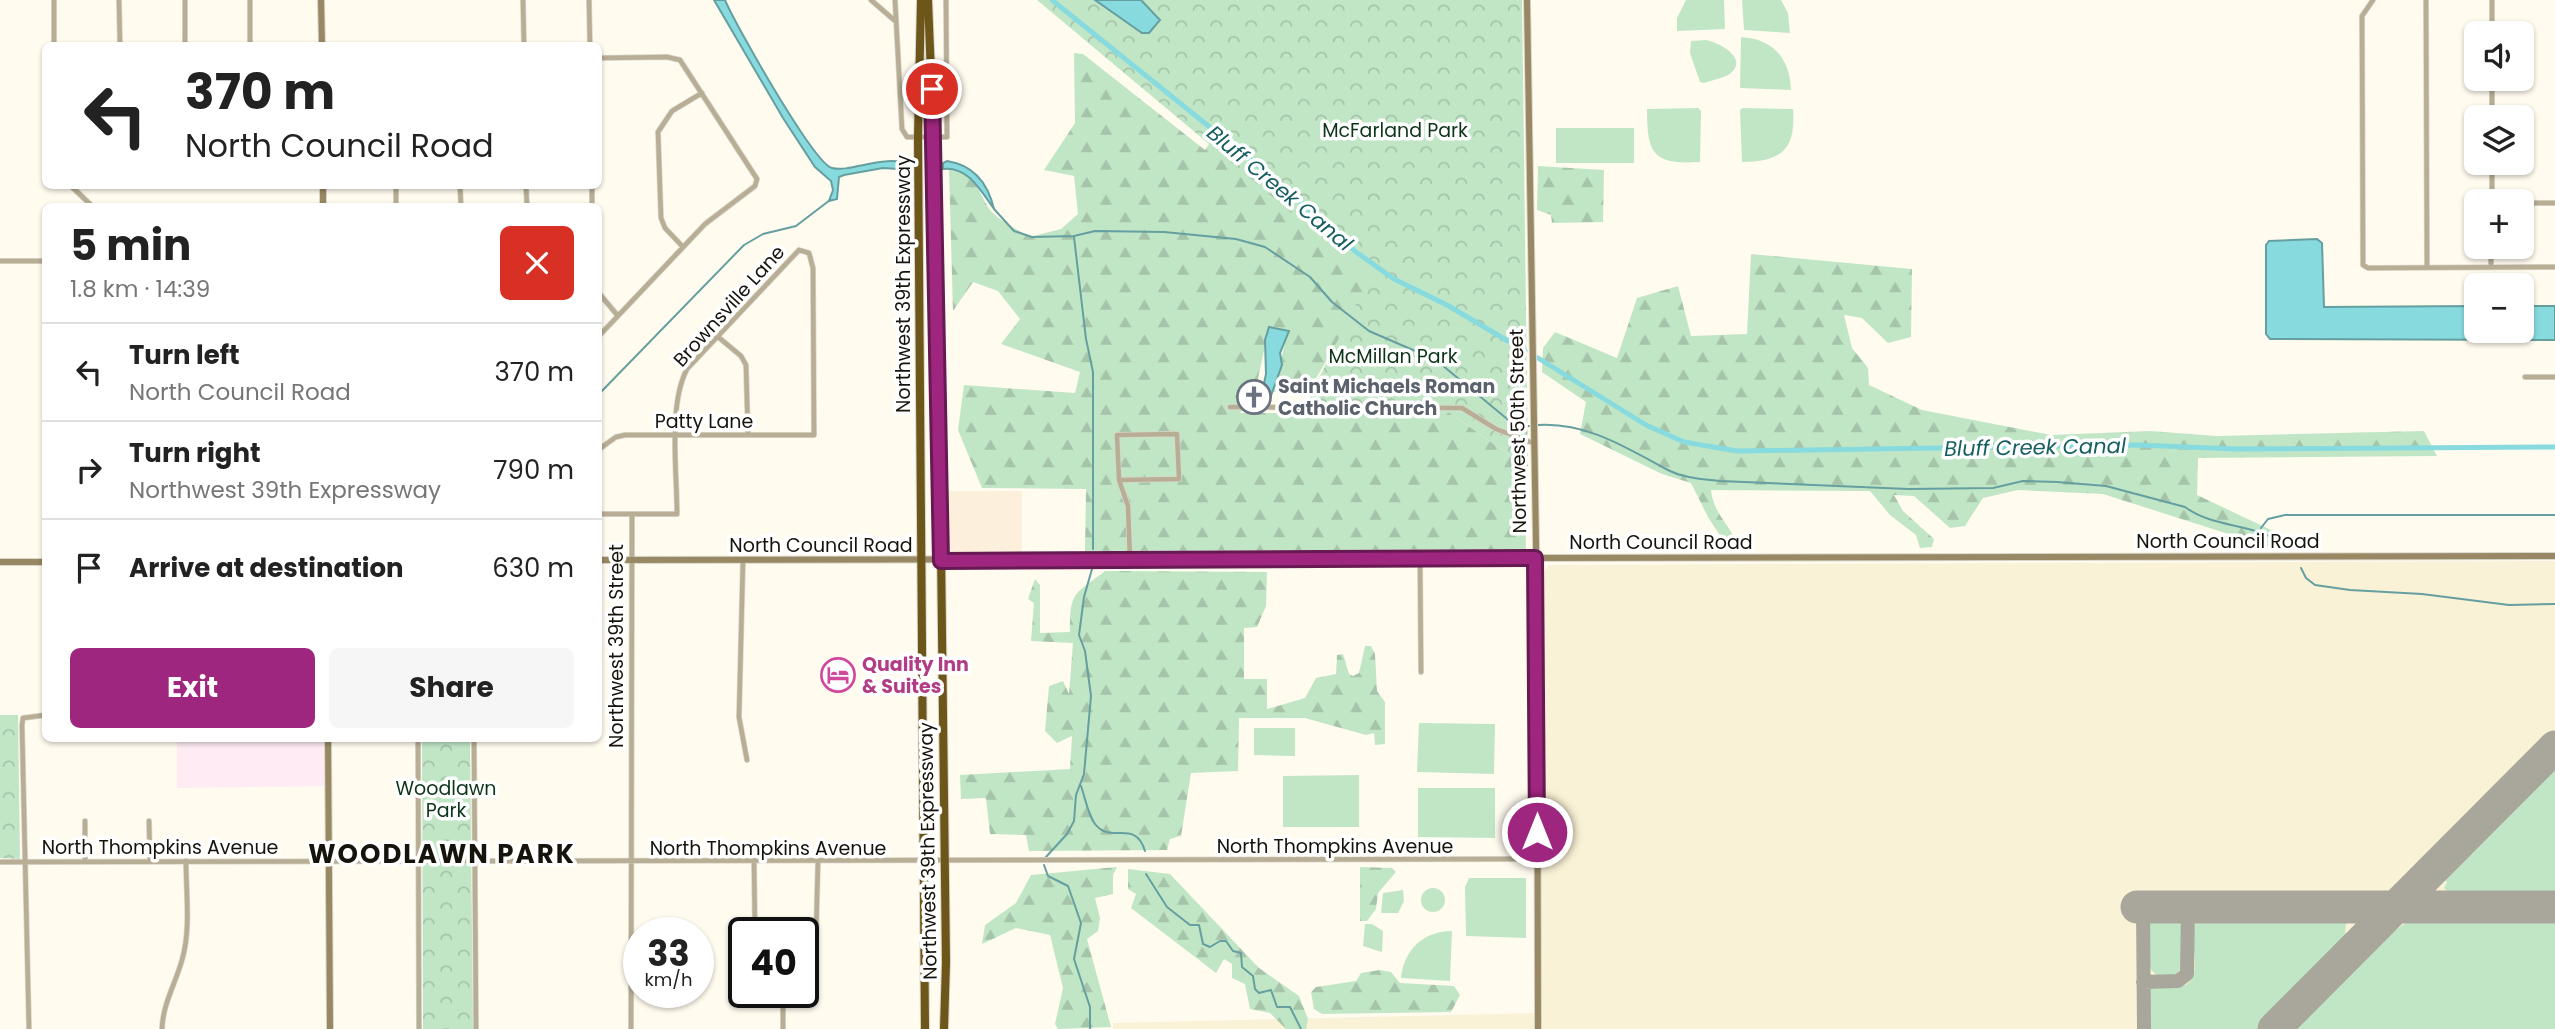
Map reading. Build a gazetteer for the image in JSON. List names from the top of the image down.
{
  "streets": {
    "highway": ["Northwest 39th Expressway"],
    "main road": ["Northwest 50th Street", "North Council Road"],
    "street": [
      "Brownsville Lane",
      "Patty Lane",
      "Northwest 39th Street",
      "North Thompkins Avenue"
    ]
  },
  "crossings": [
    ["Northwest 39th Expressway", "North Council Road"],
    ["Northwest 39th Expressway", "North Thompkins Avenue"],
    ["Brownsville Lane", "Patty Lane"],
    ["Brownsville Lane", "Northwest 39th Street"],
    ["Northwest 50th Street", "North Council Road"],
    ["Northwest 50th Street", "North Thompkins Avenue"],
    ["North Council Road", "Northwest 39th Street"],
    ["Northwest 39th Street", "North Thompkins Avenue"]
  ],
  "districts": ["WOODLAWN PARK"],
  "water": ["Bluff Creek Canal"],
  "parks": ["McFarland Park", "McMillan Park", "Woodlawn Park"],
  "places": {
    "church": ["Saint Michaels Roman Catholic Church"],
    "hotel": ["Quality Inn & Suites"]
  },
  "page": {
    "map_buttons": ["+", "−"],
    "turn": ["370 m", "North Council Road"],
    "heading": ["5 min", "1.8 km · 14:39"],
    "list": [
      {
        "name": "Turn left",
        "note": "North Council Road",
        "value": "370 m"
      },
      {
        "name": "Turn right",
        "note": "Northwest 39th Expressway",
        "value": "790 m"
      },
      {
        "name": "Arrive at destination",
        "value": "630 m"
      }
    ],
    "buttons": ["Exit", "Share"],
    "speed": "33 km/h",
    "limit": "40"
  }
}
